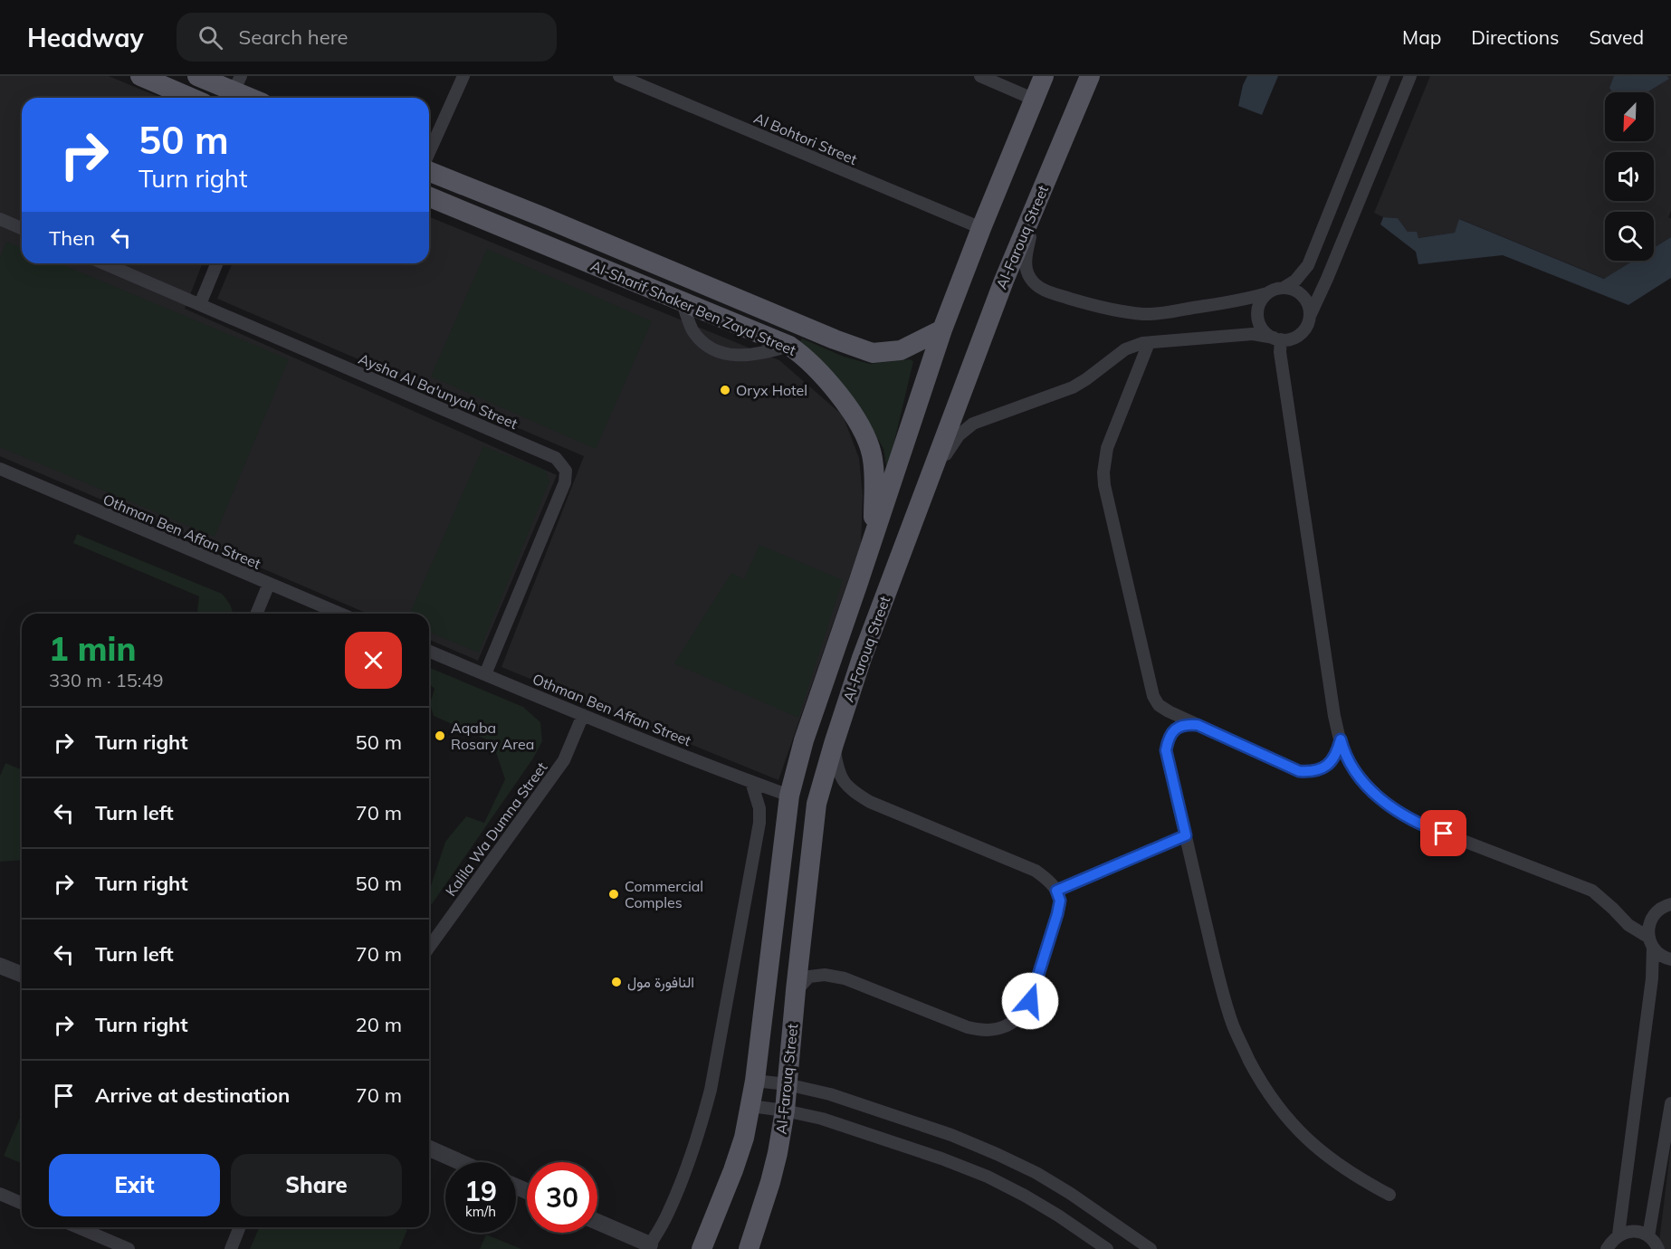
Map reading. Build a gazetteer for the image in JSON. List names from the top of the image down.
{
  "streets": {
    "main road": ["Al-Farouq Street", "Al-Sharif Shaker Ben Zayd Street"],
    "street": [
      "Al Bohtori Street",
      "Aysha Al Ba'unyah Street",
      "Othman Ben Affan Street",
      "Kalila Wa Dumna Street"
    ]
  },
  "crossings": [
    ["Al Bohtori Street", "Al-Farouq Street"],
    ["Al-Farouq Street", "Al-Sharif Shaker Ben Zayd Street"],
    ["Al-Farouq Street", "Othman Ben Affan Street"],
    ["Aysha Al Ba'unyah Street", "Othman Ben Affan Street"],
    ["Othman Ben Affan Street", "Kalila Wa Dumna Street"]
  ],
  "places": [
    "Oryx Hotel",
    "Aqaba Rosary Area",
    "Commercial Comples",
    "النافورة مول"
  ],
  "north": "bottom left",
  "page": {
    "header": "Headway",
    "search": "Search here",
    "nav": ["Map", "Directions", "Saved"],
    "turn": ["50 m", "Turn right"],
    "then": "Then",
    "heading": ["1 min", "330 m · 15:49"],
    "list": [
      {
        "name": "Turn right",
        "value": "50 m"
      },
      {
        "name": "Turn left",
        "value": "70 m"
      },
      {
        "name": "Turn right",
        "value": "50 m"
      },
      {
        "name": "Turn left",
        "value": "70 m"
      },
      {
        "name": "Turn right",
        "value": "20 m"
      },
      {
        "name": "Arrive at destination",
        "value": "70 m"
      }
    ],
    "buttons": ["Exit", "Share"],
    "speed": "19 km/h",
    "limit": "30"
  }
}
